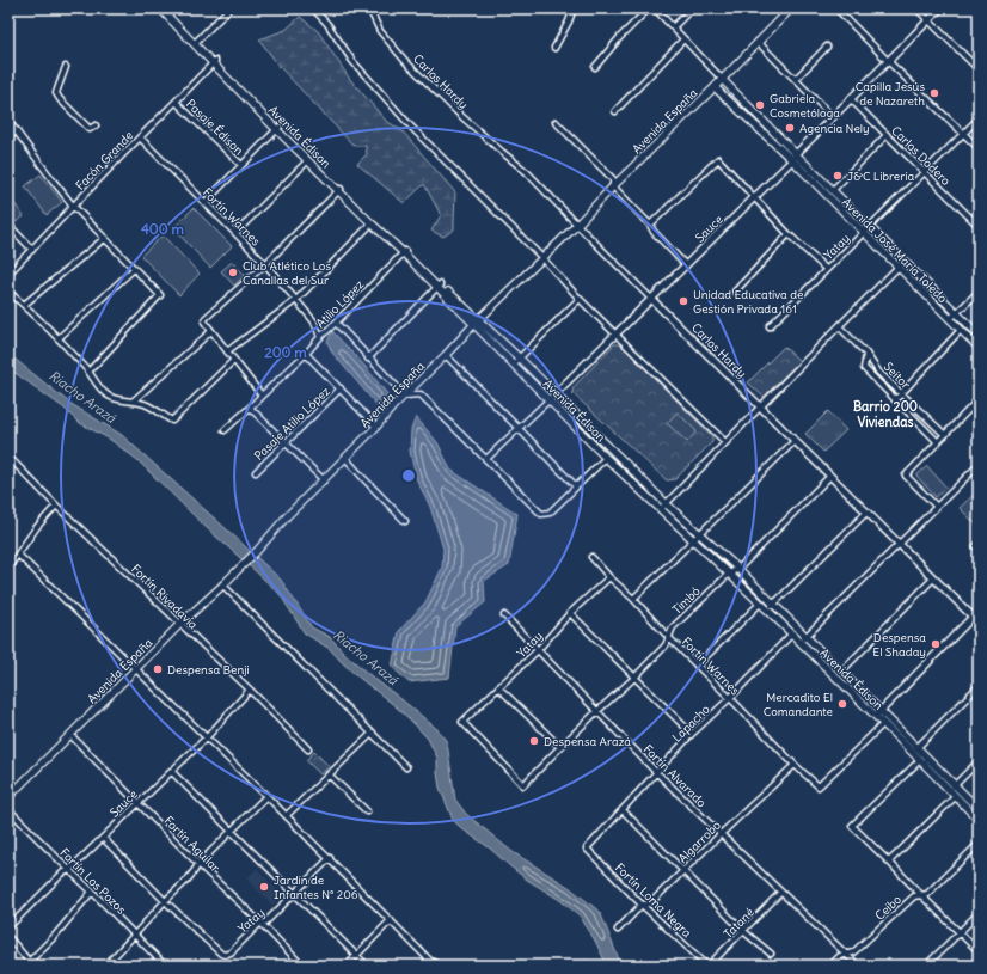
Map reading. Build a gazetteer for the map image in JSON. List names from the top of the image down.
{
  "streets": {
    "main road": ["Avenida España", "Avenida Édison", "Avenida José María Toledo"],
    "street": [
      "Carlos Hardy",
      "Pasaje Édison",
      "Carlos Dodero",
      "Facón Grande",
      "Fortín Warnes",
      "Sauce",
      "Yatay",
      "Atilio López",
      "Seitor",
      "Pasaje Atilio López",
      "Fortín Rivadavia",
      "Timbó",
      "Lapacho",
      "Fortín Alvarado",
      "Algarrobo",
      "Fortín Aguilar",
      "Fortín Los Pozos",
      "Fortín Loma Negra",
      "Ceibo",
      "Tatané"
    ]
  },
  "crossings": [
    ["Carlos Hardy", "Avenida España"],
    ["Carlos Hardy", "Sauce"],
    ["Carlos Hardy", "Timbó"],
    ["Avenida España", "Avenida Édison"],
    ["Avenida España", "Avenida José María Toledo"],
    ["Avenida España", "Fortín Rivadavia"],
    ["Avenida España", "Fortín Aguilar"],
    ["Pasaje Édison", "Facón Grande"],
    ["Avenida Édison", "Facón Grande"],
    ["Avenida Édison", "Fortín Warnes"],
    ["Avenida Édison", "Sauce"],
    ["Avenida Édison", "Atilio López"],
    ["Avenida Édison", "Timbó"],
    ["Avenida Édison", "Lapacho"],
    ["Carlos Dodero", "Sauce"],
    ["Carlos Dodero", "Yatay"],
    ["Facón Grande", "Fortín Warnes"],
    ["Fortín Warnes", "Yatay"],
    ["Fortín Warnes", "Atilio López"],
    ["Fortín Warnes", "Timbó"],
    ["Fortín Warnes", "Lapacho"],
    ["Fortín Warnes", "Algarrobo"],
    ["Sauce", "Avenida José María Toledo"],
    ["Sauce", "Fortín Rivadavia"],
    ["Sauce", "Fortín Aguilar"],
    ["Sauce", "Fortín Los Pozos"],
    ["Yatay", "Avenida José María Toledo"],
    ["Yatay", "Timbó"],
    ["Yatay", "Fortín Alvarado"],
    ["Yatay", "Fortín Aguilar"],
    ["Timbó", "Fortín Alvarado"],
    ["Lapacho", "Fortín Alvarado"],
    ["Lapacho", "Fortín Loma Negra"],
    ["Fortín Alvarado", "Algarrobo"],
    ["Fortín Alvarado", "Ceibo"],
    ["Fortín Alvarado", "Tatané"],
    ["Algarrobo", "Fortín Loma Negra"],
    ["Fortín Loma Negra", "Tatané"]
  ],
  "districts": ["Barrio 200 Viviendas"],
  "water": ["Riacho Arazá"],
  "places": [
    "Capilla Jesús de Nazareth",
    "Gabriela Cosmetóloga",
    "Agencia Nely",
    "J&C Librería",
    "Club Atlético Los Canallas del Sur",
    "Unidad Educativa de Gestión Privada 161",
    "Despensa El Shaday",
    "Despensa Benji",
    "Mercadito El Comandante",
    "Despensa Arazá",
    "Jardín de Infantes N° 206"
  ],
  "rings": ["400 m", "200 m"]
}
